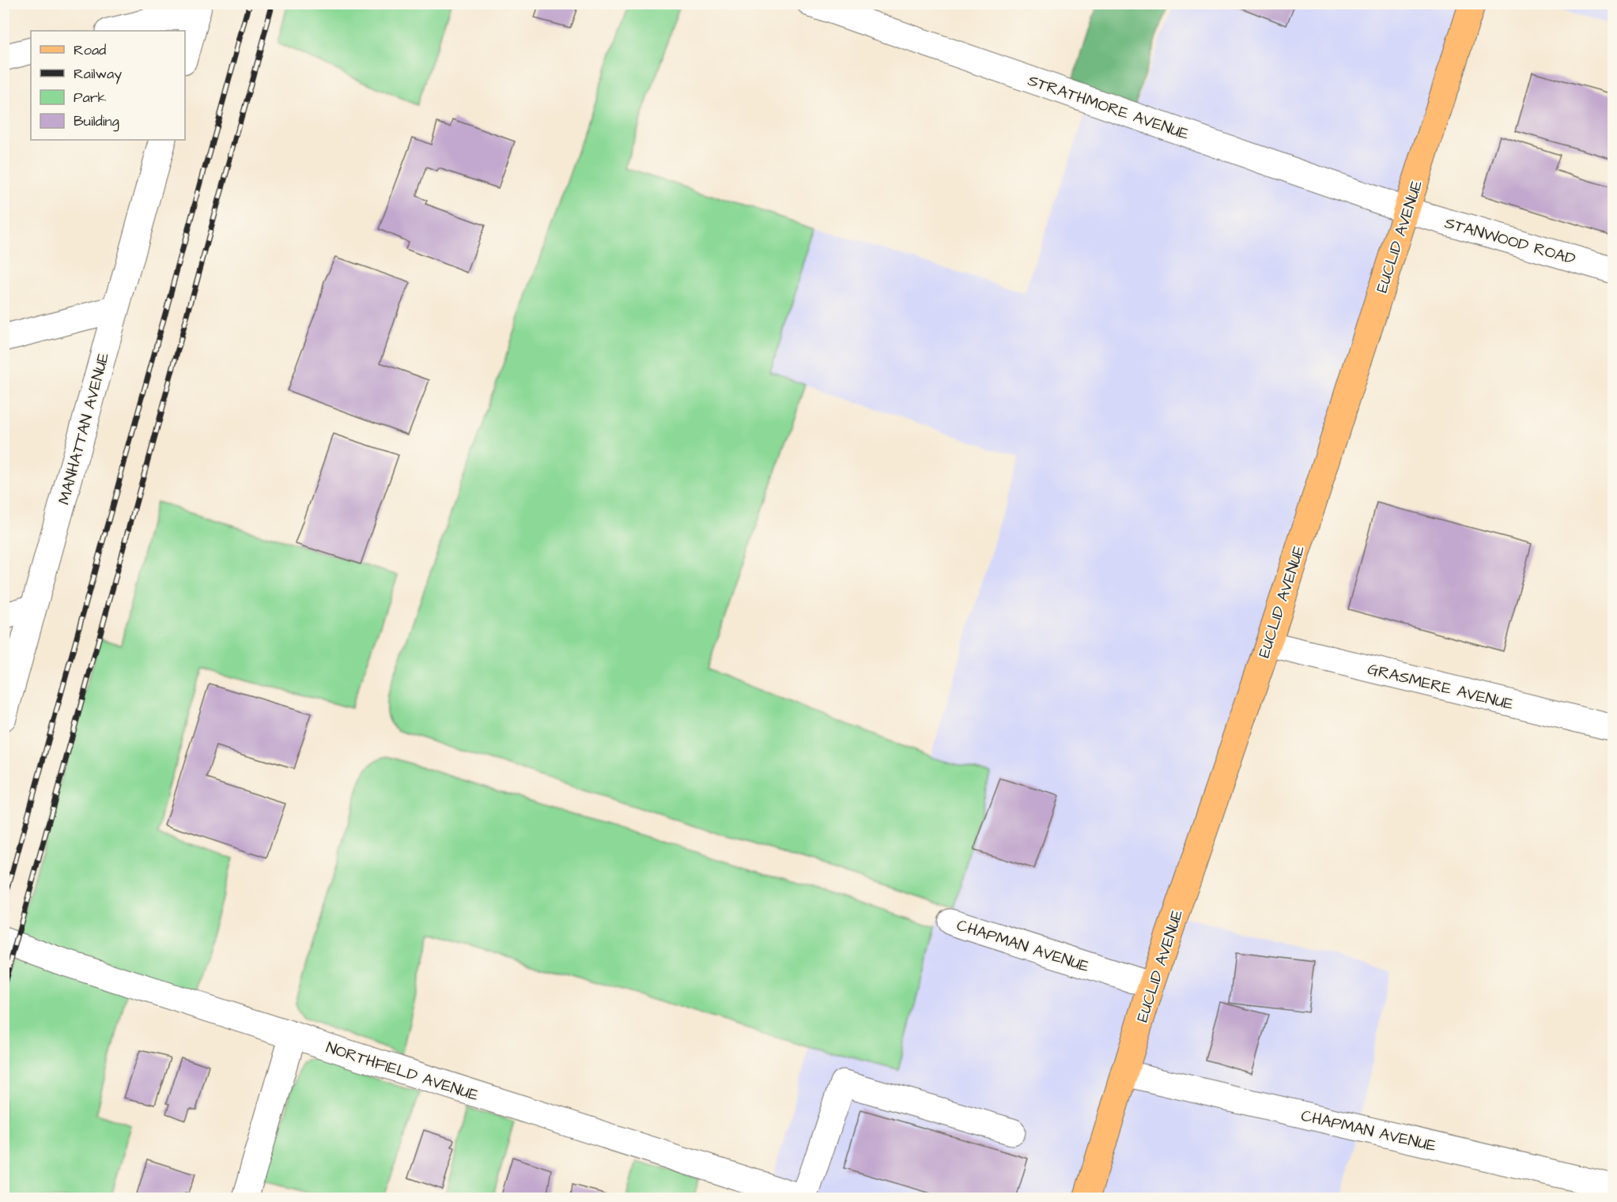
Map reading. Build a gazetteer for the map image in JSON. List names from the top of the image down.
{
  "streets": {
    "main road": ["EUCLID AVENUE"],
    "street": [
      "STRATHMORE AVENUE",
      "STANWOOD ROAD",
      "MANHATTAN AVENUE",
      "GRASMERE AVENUE",
      "CHAPMAN AVENUE",
      "NORTHFIELD AVENUE"
    ]
  },
  "crossings": [
    ["STRATHMORE AVENUE", "EUCLID AVENUE"],
    ["STRATHMORE AVENUE", "STANWOOD ROAD"],
    ["EUCLID AVENUE", "STANWOOD ROAD"],
    ["EUCLID AVENUE", "GRASMERE AVENUE"],
    ["EUCLID AVENUE", "CHAPMAN AVENUE"]
  ],
  "legend": [
    "Road",
    "Railway",
    "Park",
    "Building"
  ]
}
